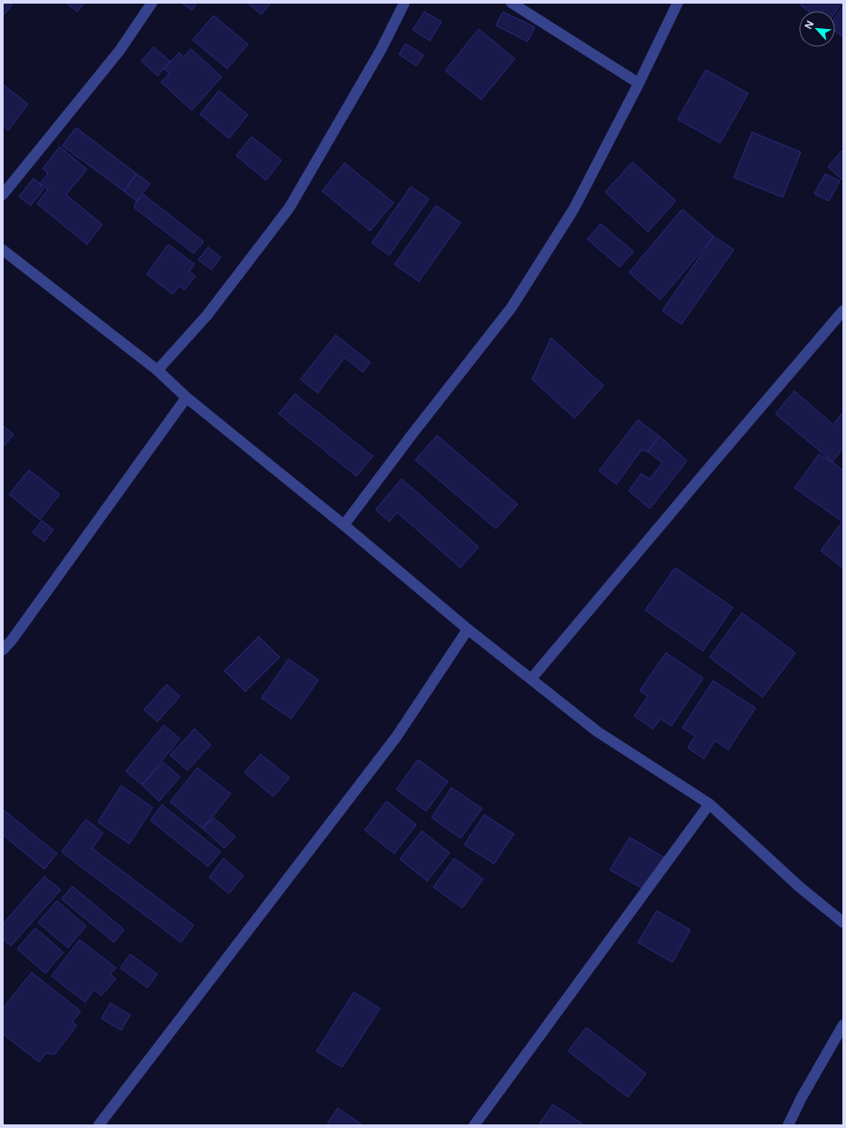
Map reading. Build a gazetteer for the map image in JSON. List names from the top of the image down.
{
  "north": "top left"
}
